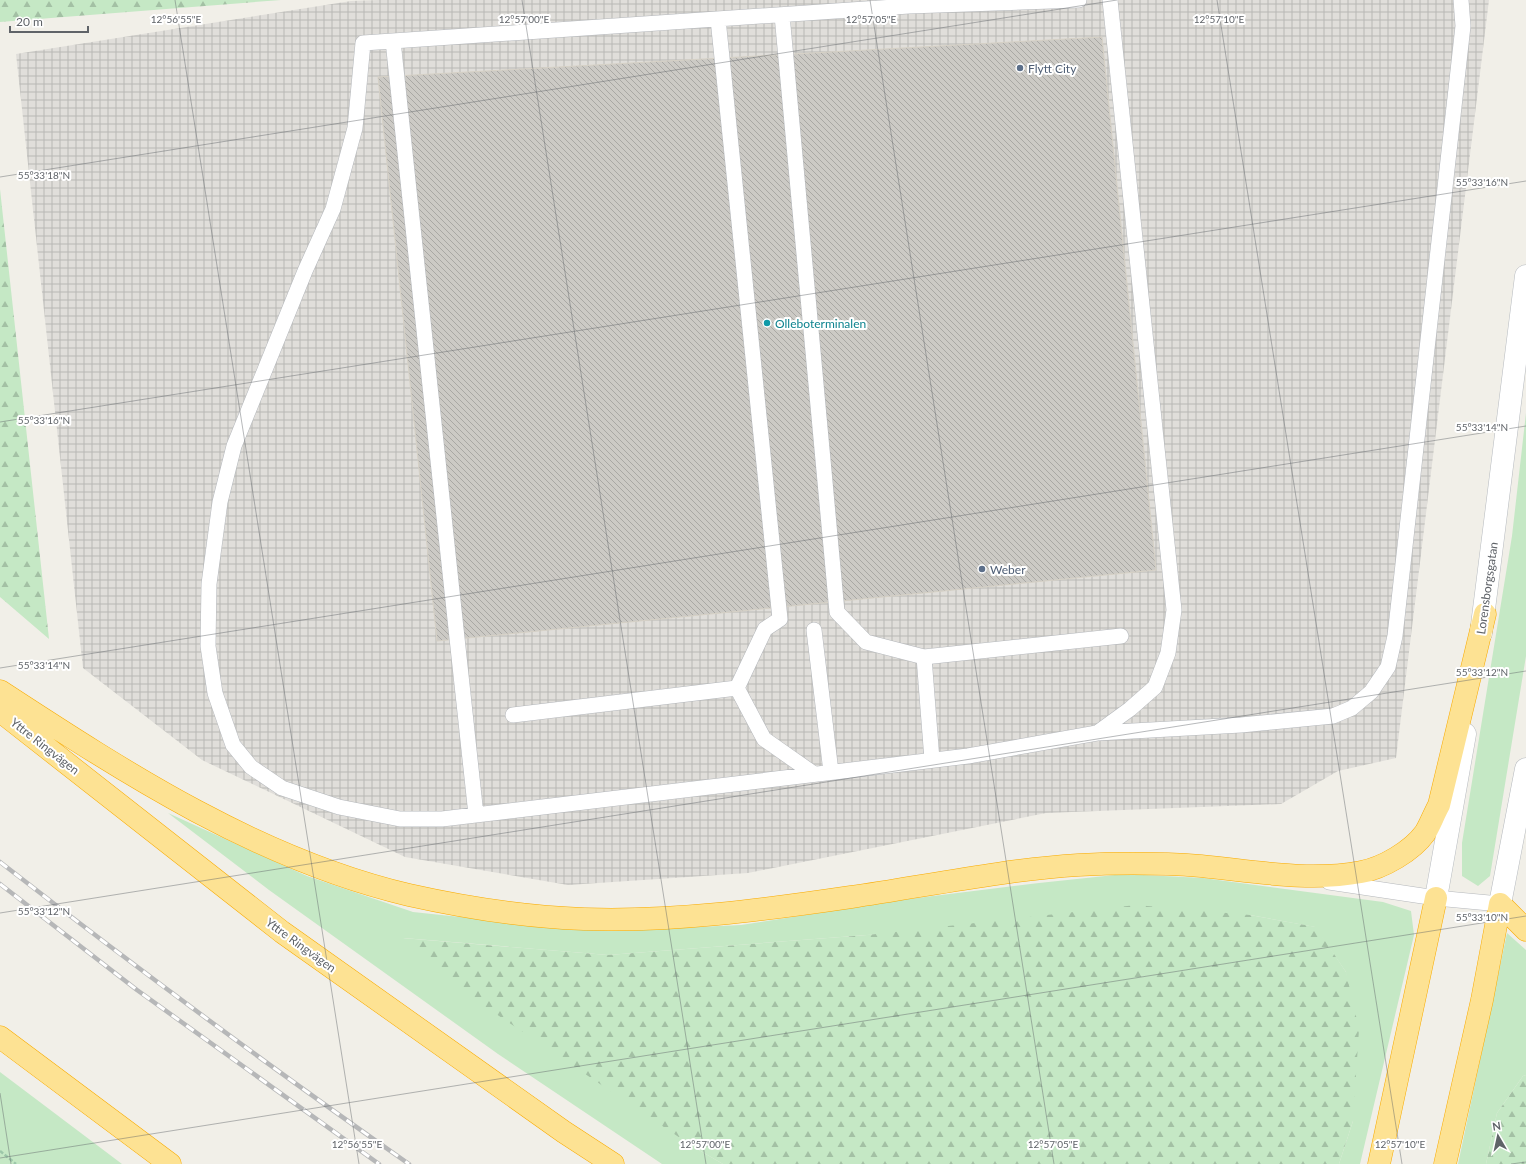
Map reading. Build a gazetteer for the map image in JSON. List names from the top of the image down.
{
  "streets": {
    "highway": ["Yttre Ringvägen"],
    "main road": ["Lorensborgsgatan"]
  },
  "places": ["Flytt City", "Olleboterminalen", "Weber"],
  "scale_bar": "20 m",
  "north": "top",
  "coordinates": [
    "12°56'55\"E",
    "12°57'00\"E",
    "12°57'05\"E",
    "12°57'10\"E",
    "55°33'18\"N",
    "55°33'16\"N",
    "55°33'14\"N",
    "55°33'12\"N",
    "55°33'10\"N"
  ]
}
